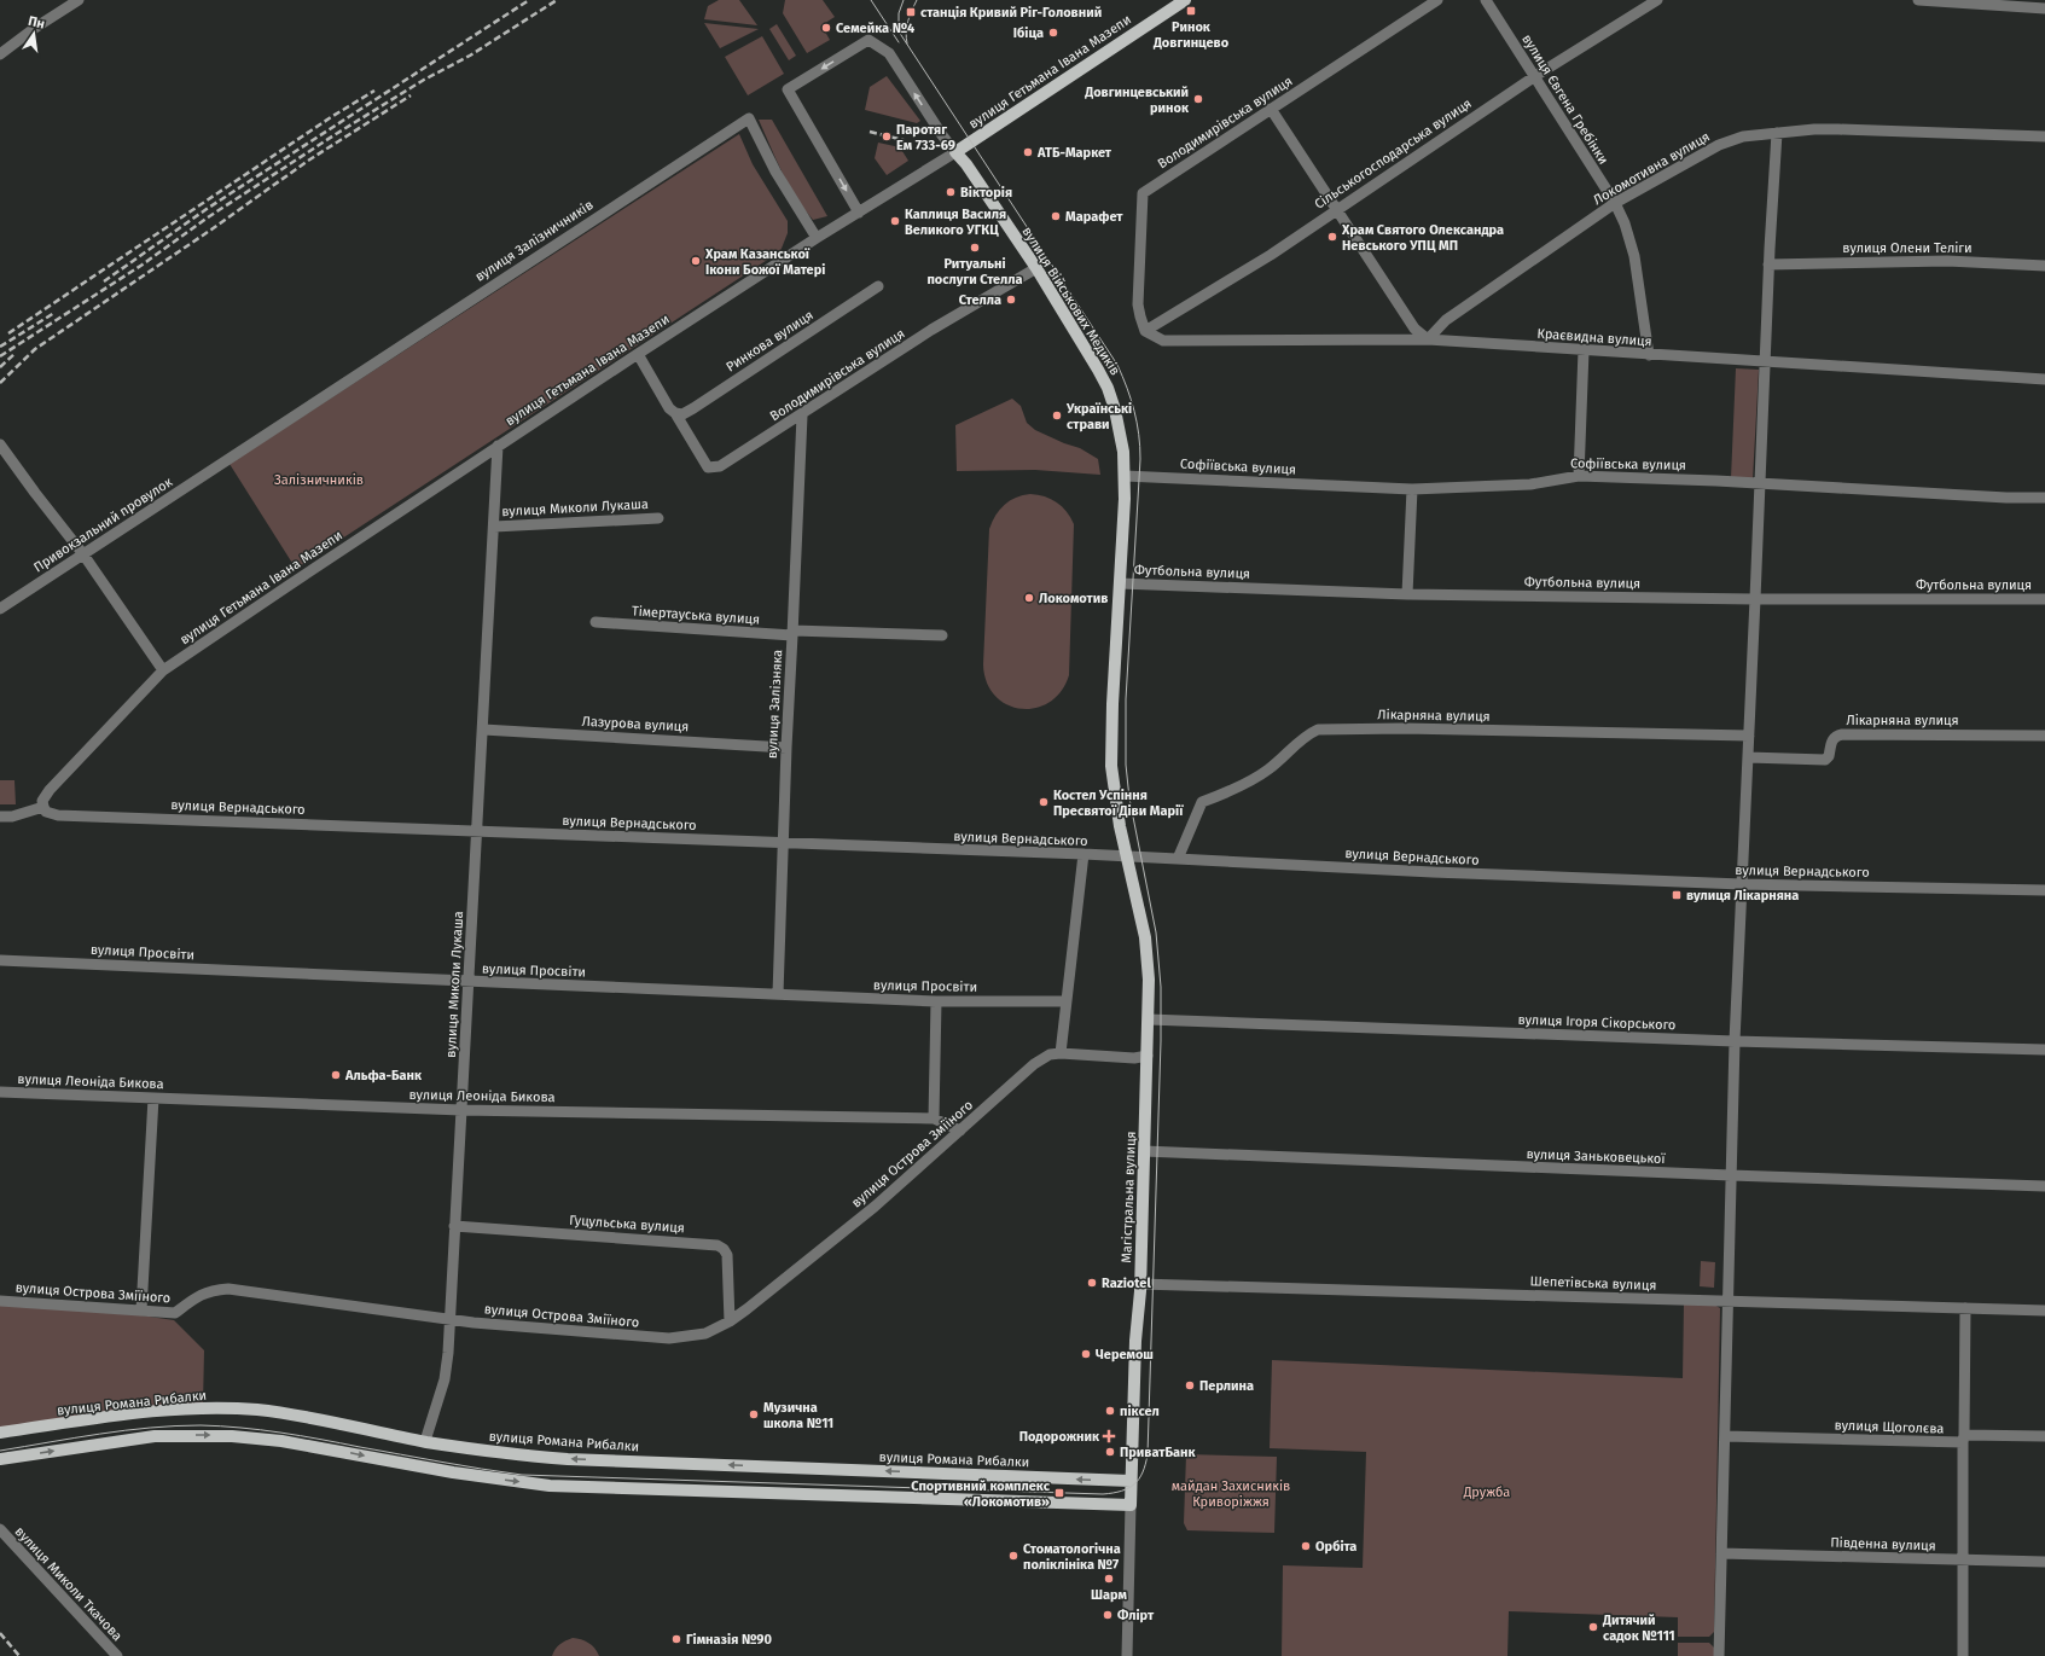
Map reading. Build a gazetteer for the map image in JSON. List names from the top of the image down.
{
  "streets": {
    "main road": [
      "вулиця Гетьмана Івана Мазепи",
      "вулиця Військових Медиків",
      "Магістральна вулиця",
      "вулиця Романа Рибалки"
    ],
    "street": [
      "вулиця Євгена Гребінки",
      "Володимирівська вулиця",
      "Сільськогосподарська вулиця",
      "Локомотивна вулиця",
      "вулиця Залізничників",
      "вулиця Олени Теліги",
      "Краєвидна вулиця",
      "Ринкова вулиця",
      "Софіївська вулиця",
      "вулиця Миколи Лукаша",
      "Привокзальний провулок",
      "Футбольна вулиця",
      "Тімертауська вулиця",
      "вулиця Залізняка",
      "Лікарняна вулиця",
      "Лазурова вулиця",
      "вулиця Вернадського",
      "вулиця Просвіти",
      "вулиця Ігоря Сікорського",
      "вулиця Леоніда Бикова",
      "вулиця Острова Зміїного",
      "вулиця Заньковецької",
      "Гуцульська вулиця",
      "Шепетівська вулиця",
      "вулиця Щоголєва",
      "Південна вулиця",
      "вулиця Миколи Ткачова"
    ]
  },
  "crossings": [
    ["вулиця Гетьмана Івана Мазепи", "вулиця Залізничників"],
    ["вулиця Гетьмана Івана Мазепи", "вулиця Військових Медиків"],
    ["вулиця Гетьмана Івана Мазепи", "вулиця Миколи Лукаша"],
    ["вулиця Гетьмана Івана Мазепи", "вулиця Вернадського"],
    ["вулиця Євгена Гребінки", "Сільськогосподарська вулиця"],
    ["вулиця Євгена Гребінки", "Локомотивна вулиця"],
    ["вулиця Євгена Гребінки", "Краєвидна вулиця"],
    ["Володимирівська вулиця", "Сільськогосподарська вулиця"],
    ["Володимирівська вулиця", "вулиця Військових Медиків"],
    ["Володимирівська вулиця", "Краєвидна вулиця"],
    ["Володимирівська вулиця", "Ринкова вулиця"],
    ["Володимирівська вулиця", "вулиця Залізняка"],
    ["Сільськогосподарська вулиця", "Краєвидна вулиця"],
    ["Локомотивна вулиця", "Краєвидна вулиця"],
    ["вулиця Залізничників", "Привокзальний провулок"],
    ["вулиця Військових Медиків", "Софіївська вулиця"],
    ["вулиця Військових Медиків", "Футбольна вулиця"],
    ["вулиця Військових Медиків", "вулиця Вернадського"],
    ["вулиця Військових Медиків", "Магістральна вулиця"],
    ["вулиця Миколи Лукаша", "Лазурова вулиця"],
    ["вулиця Миколи Лукаша", "вулиця Вернадського"],
    ["вулиця Миколи Лукаша", "вулиця Просвіти"],
    ["вулиця Миколи Лукаша", "вулиця Леоніда Бикова"],
    ["вулиця Миколи Лукаша", "вулиця Острова Зміїного"],
    ["вулиця Миколи Лукаша", "Гуцульська вулиця"],
    ["вулиця Миколи Лукаша", "вулиця Романа Рибалки"],
    ["Тімертауська вулиця", "вулиця Залізняка"],
    ["вулиця Залізняка", "Лазурова вулиця"],
    ["вулиця Залізняка", "вулиця Вернадського"],
    ["вулиця Залізняка", "вулиця Просвіти"],
    ["Лікарняна вулиця", "вулиця Вернадського"],
    ["вулиця Вернадського", "Магістральна вулиця"],
    ["вулиця Ігоря Сікорського", "Магістральна вулиця"],
    ["вулиця Леоніда Бикова", "вулиця Острова Зміїного"],
    ["вулиця Острова Зміїного", "Гуцульська вулиця"],
    ["вулиця Заньковецької", "Магістральна вулиця"],
    ["Магістральна вулиця", "Шепетівська вулиця"],
    ["Магістральна вулиця", "вулиця Романа Рибалки"]
  ],
  "parks": ["Залізничників", "майдан Захисників Криворіжжя", "Дружба"],
  "places": {
    "transit": [
      "Ринок Довгинцево",
      "станція Кривий Ріг-Головний",
      "вулиця Лікарняна",
      "Спортивний комплекс «Локомотив»"
    ],
    "other": [
      "Семейка №4",
      "Ібіца",
      "Довгинцевський ринок",
      "Паротяг Ем 733-69",
      "АТБ-Маркет",
      "Вікторія",
      "Марафет",
      "Каплиця Василя Великого УГКЦ",
      "Храм Святого Олександра Невського УПЦ МП",
      "Ритуальні послуги Стелла",
      "Храм Казанської Ікони Божої Матері",
      "Стелла",
      "Українські страви",
      "Локомотив",
      "Костел Успіння Пресвятої Діви Марії",
      "Альфа-Банк",
      "Raziotel",
      "Черемош",
      "Перлина",
      "піксел",
      "Музична школа №11",
      "ПриватБанк",
      "Орбіта",
      "Стоматологічна поліклініка №7",
      "Шарм",
      "Флірт",
      "Дитячий садок №111",
      "Гімназія №90"
    ],
    "health": ["Подорожник"]
  },
  "north": "top"
}
